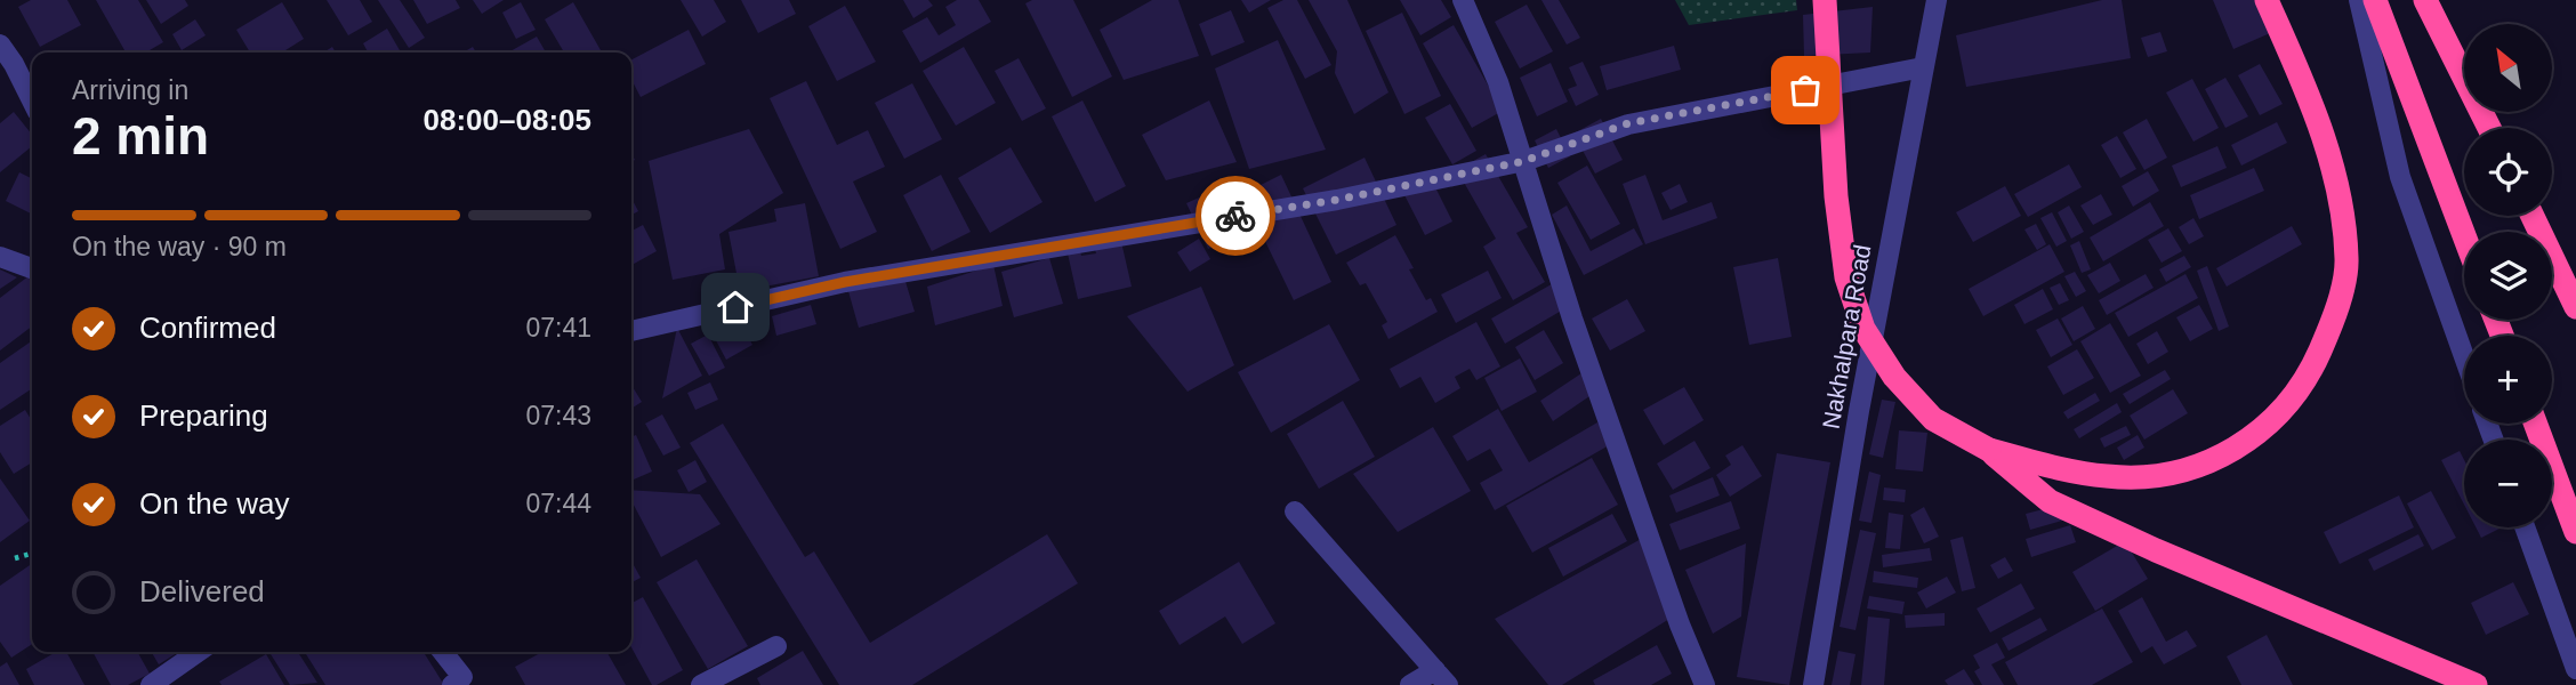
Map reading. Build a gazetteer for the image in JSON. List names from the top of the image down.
{
  "streets": {
    "street": ["Nakhalpara Road"]
  },
  "north": "top left",
  "page": {
    "map_buttons": ["+", "−"],
    "heading": ["2 min", "Arriving in", "08:00–08:05"],
    "bar": "On the way · 90 m",
    "list": [
      ["Confirmed", "07:41"],
      ["Preparing", "07:43"],
      ["On the way", "07:44"],
      "Delivered"
    ]
  }
}
